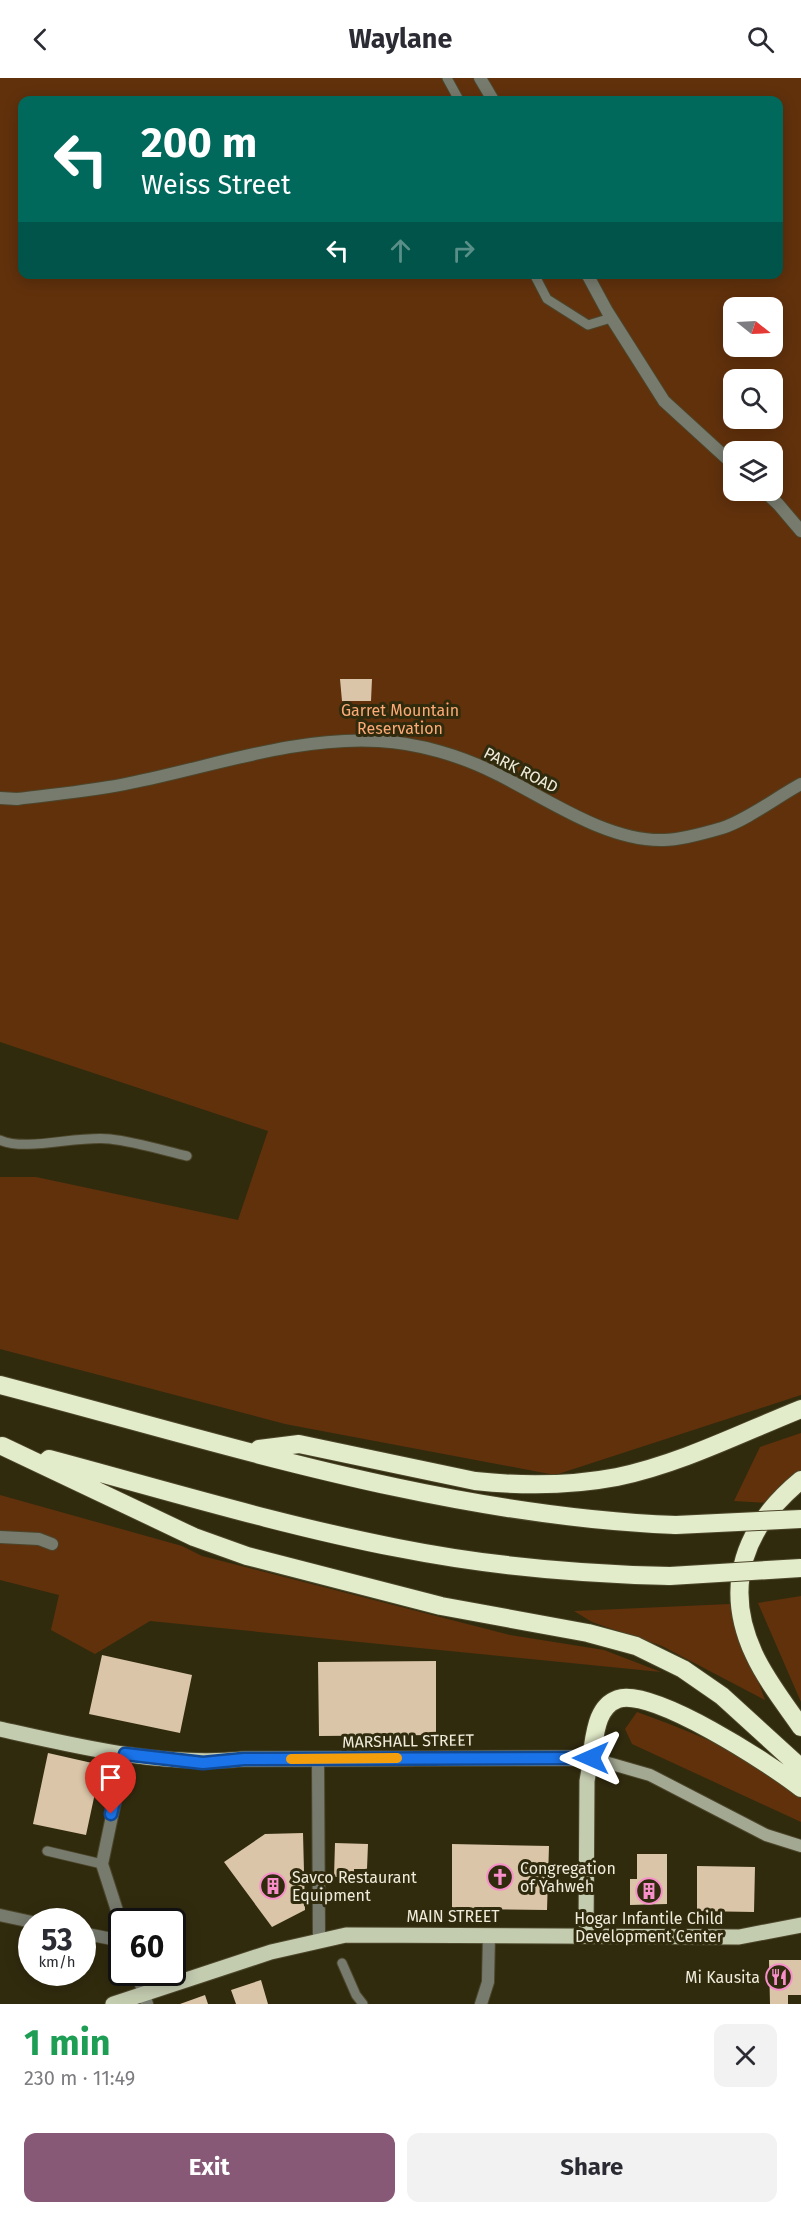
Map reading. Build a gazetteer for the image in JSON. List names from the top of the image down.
{
  "streets": {
    "main road": ["MARSHALL STREET", "MAIN STREET"],
    "street": ["PARK ROAD"]
  },
  "parks": ["Garret Mountain Reservation"],
  "places": {
    "church": ["Congregation of Yahweh"],
    "building": ["Savco Restaurant Equipment", "Hogar Infantile Child Development Center"],
    "restaurant": ["Mi Kausita"]
  },
  "north": "right",
  "page": {
    "header": "Waylane",
    "turn": ["200 m", "Weiss Street"],
    "speed": "53 km/h",
    "limit": "60",
    "heading": ["1 min", "230 m · 11:49"],
    "buttons": ["Exit", "Share"]
  }
}
